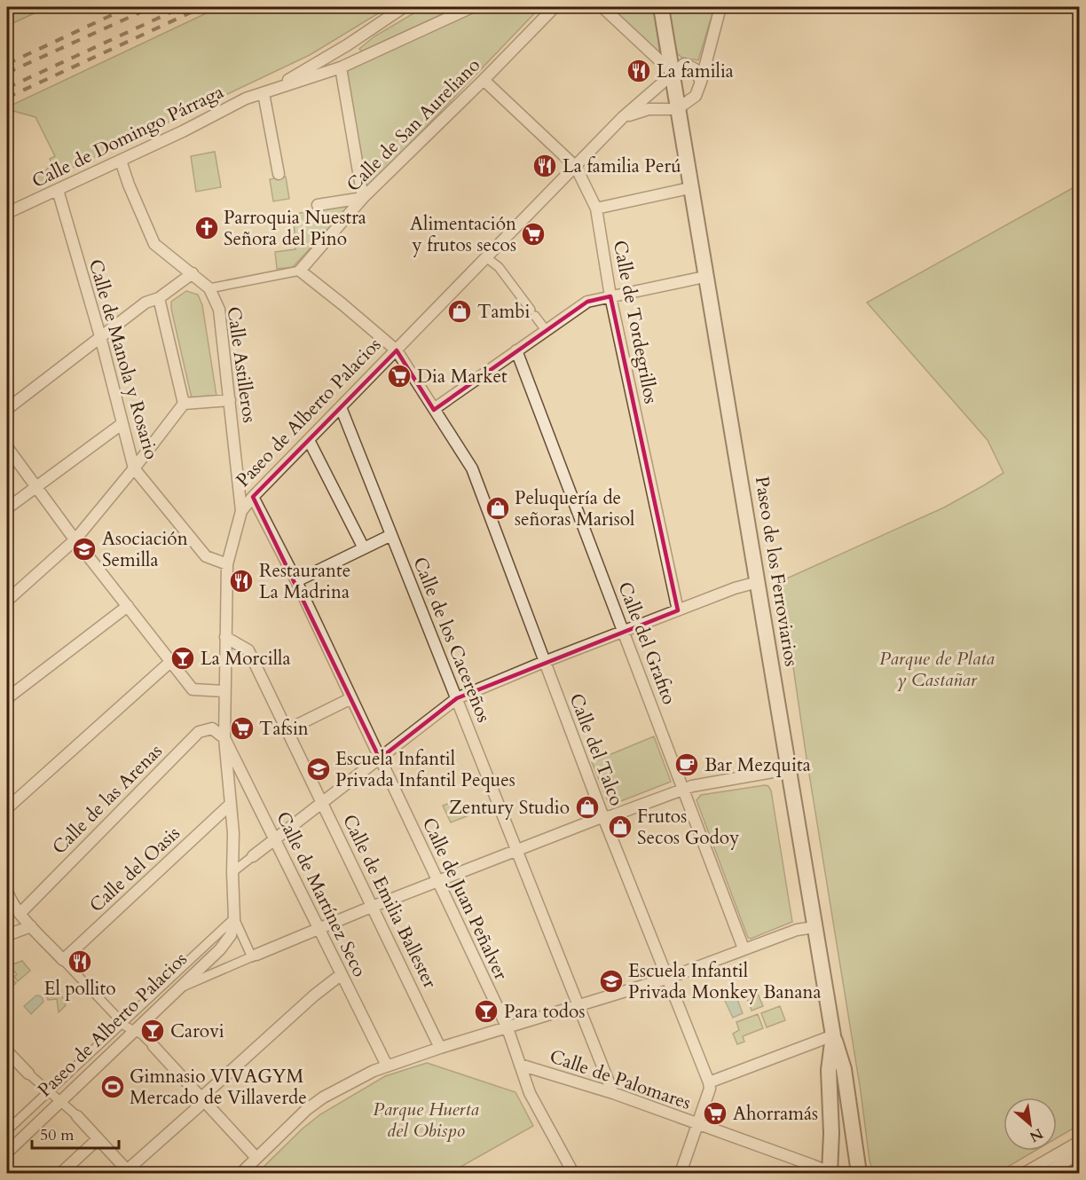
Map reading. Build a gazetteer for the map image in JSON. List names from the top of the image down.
{
  "streets": {
    "main road": ["Paseo de los Ferroviarios"],
    "street": [
      "Calle de San Aureliano",
      "Calle de Domingo Párraga",
      "Calle de Tordegrillos",
      "Calle de Manola y Rosario",
      "Calle Astilleros",
      "Paseo de Alberto Palacios",
      "Calle de los Cacereños",
      "Calle del Grafito",
      "Calle del Talco",
      "Calle de las Arenas",
      "Calle del Oasis",
      "Calle de Martínez Seco",
      "Calle de Juan Peñalver",
      "Calle de Emilia Ballester",
      "Calle de Palomares"
    ]
  },
  "crossings": [
    ["Calle de San Aureliano", "Calle de Tordegrillos"],
    ["Calle de San Aureliano", "Calle del Talco"],
    ["Calle de Domingo Párraga", "Calle de Manola y Rosario"],
    ["Calle de Domingo Párraga", "Calle Astilleros"],
    ["Calle de Tordegrillos", "Paseo de Alberto Palacios"],
    ["Calle de Manola y Rosario", "Paseo de Alberto Palacios"],
    ["Calle Astilleros", "Paseo de Alberto Palacios"],
    ["Paseo de Alberto Palacios", "Paseo de los Ferroviarios"],
    ["Paseo de Alberto Palacios", "Calle de los Cacereños"],
    ["Paseo de Alberto Palacios", "Calle del Talco"],
    ["Paseo de Alberto Palacios", "Calle de las Arenas"],
    ["Paseo de Alberto Palacios", "Calle del Oasis"],
    ["Paseo de Alberto Palacios", "Calle de Martínez Seco"],
    ["Paseo de Alberto Palacios", "Calle de Juan Peñalver"],
    ["Paseo de Alberto Palacios", "Calle de Emilia Ballester"],
    ["Paseo de los Ferroviarios", "Calle de Palomares"],
    ["Calle de los Cacereños", "Calle de Palomares"],
    ["Calle de las Arenas", "Calle de Martínez Seco"],
    ["Calle de Juan Peñalver", "Calle de Palomares"]
  ],
  "parks": ["Parque de Plata y Castañar", "Parque Huerta del Obispo"],
  "places": {
    "restaurant": [
      "La familia",
      "La familia Perú",
      "Restaurante La Madrina",
      "El pollito"
    ],
    "church": ["Parroquia Nuestra Señora del Pino"],
    "supermarket": [
      "Alimentación y frutos secos",
      "Dia Market",
      "Tafsin",
      "Ahorramás"
    ],
    "shop": [
      "Tambi",
      "Peluquería de señoras Marisol",
      "Zentury Studio",
      "Frutos Secos Godoy"
    ],
    "school or university": ["Asociación Semilla", "Escuela Infantil Privada Infantil Peques", "Escuela Infantil Privada Monkey Banana"],
    "bar": ["La Morcilla", "Para todos", "Carovi"],
    "cafe": ["Bar Mezquita"],
    "sports": ["Gimnasio VIVAGYM Mercado de Villaverde"]
  },
  "scale_bar": "50 m",
  "north": "bottom right"
}
